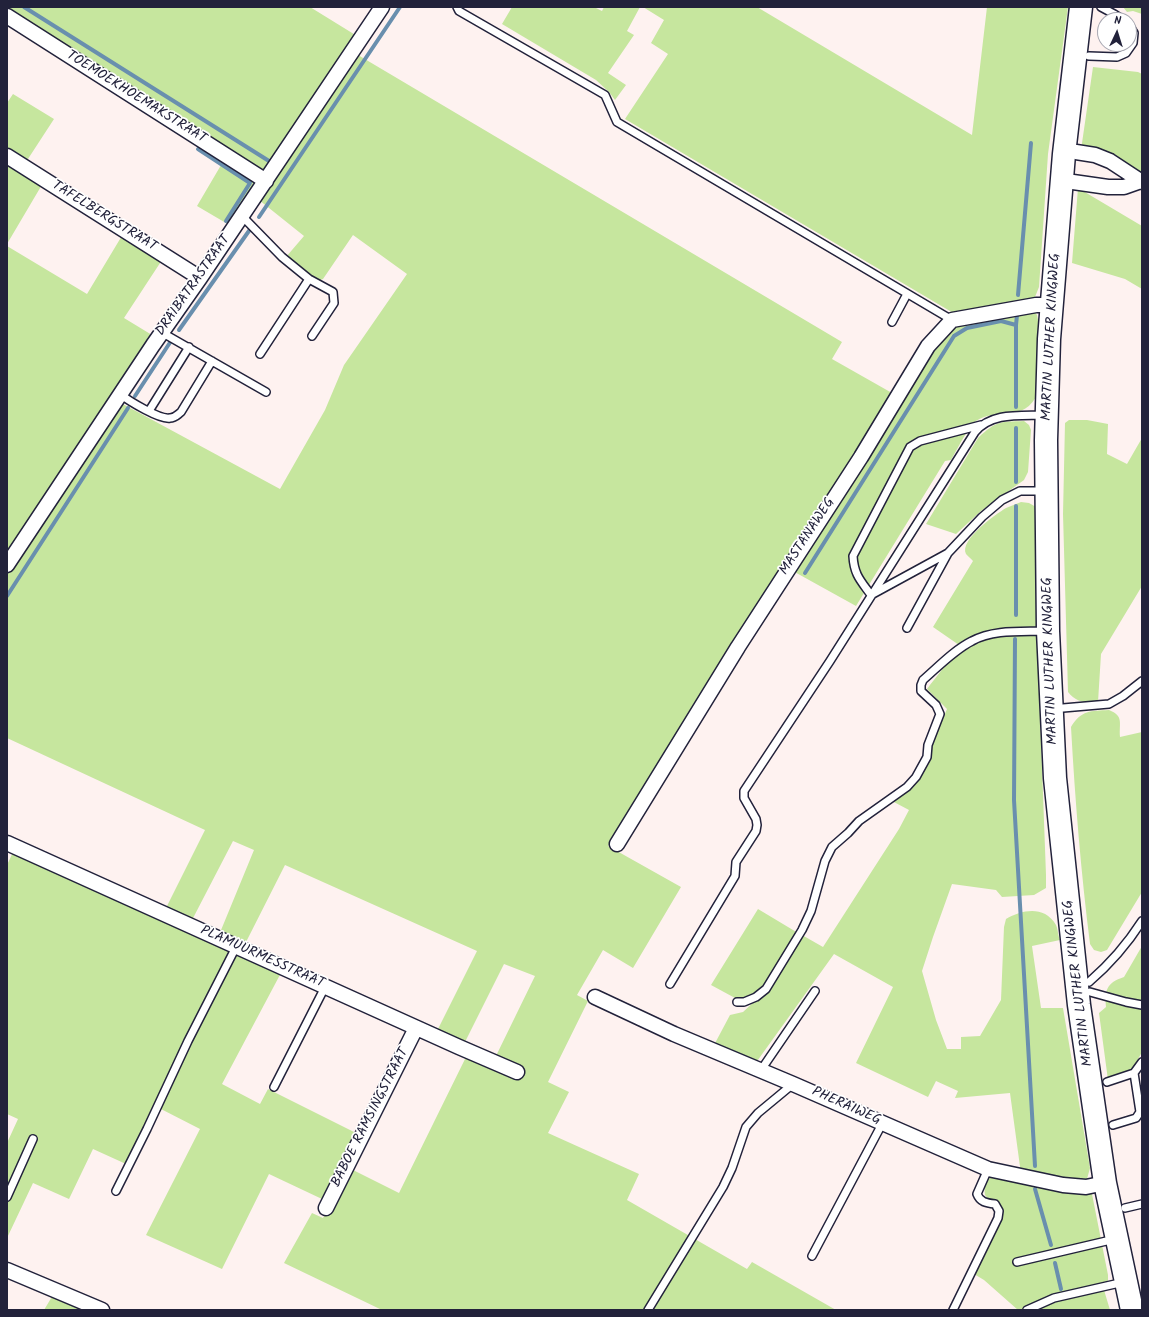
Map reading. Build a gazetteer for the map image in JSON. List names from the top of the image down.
{
  "streets": {
    "main road": ["MARTIN LUTHER KINGWEG"],
    "street": [
      "TOEMOEKHOEMAKSTRAAT",
      "TAFELBERGSTRAAT",
      "DRAIBATRASTRAAT",
      "MASTANAWEG",
      "PLAMUURMESSTRAAT",
      "PHERAIWEG",
      "BABOE RAMSINGSTRAAT"
    ]
  },
  "crossings": [
    ["TOEMOEKHOEMAKSTRAAT", "DRAIBATRASTRAAT"],
    ["TAFELBERGSTRAAT", "DRAIBATRASTRAAT"],
    ["MARTIN LUTHER KINGWEG", "PHERAIWEG"],
    ["PLAMUURMESSTRAAT", "BABOE RAMSINGSTRAAT"]
  ],
  "north": "top"
}
